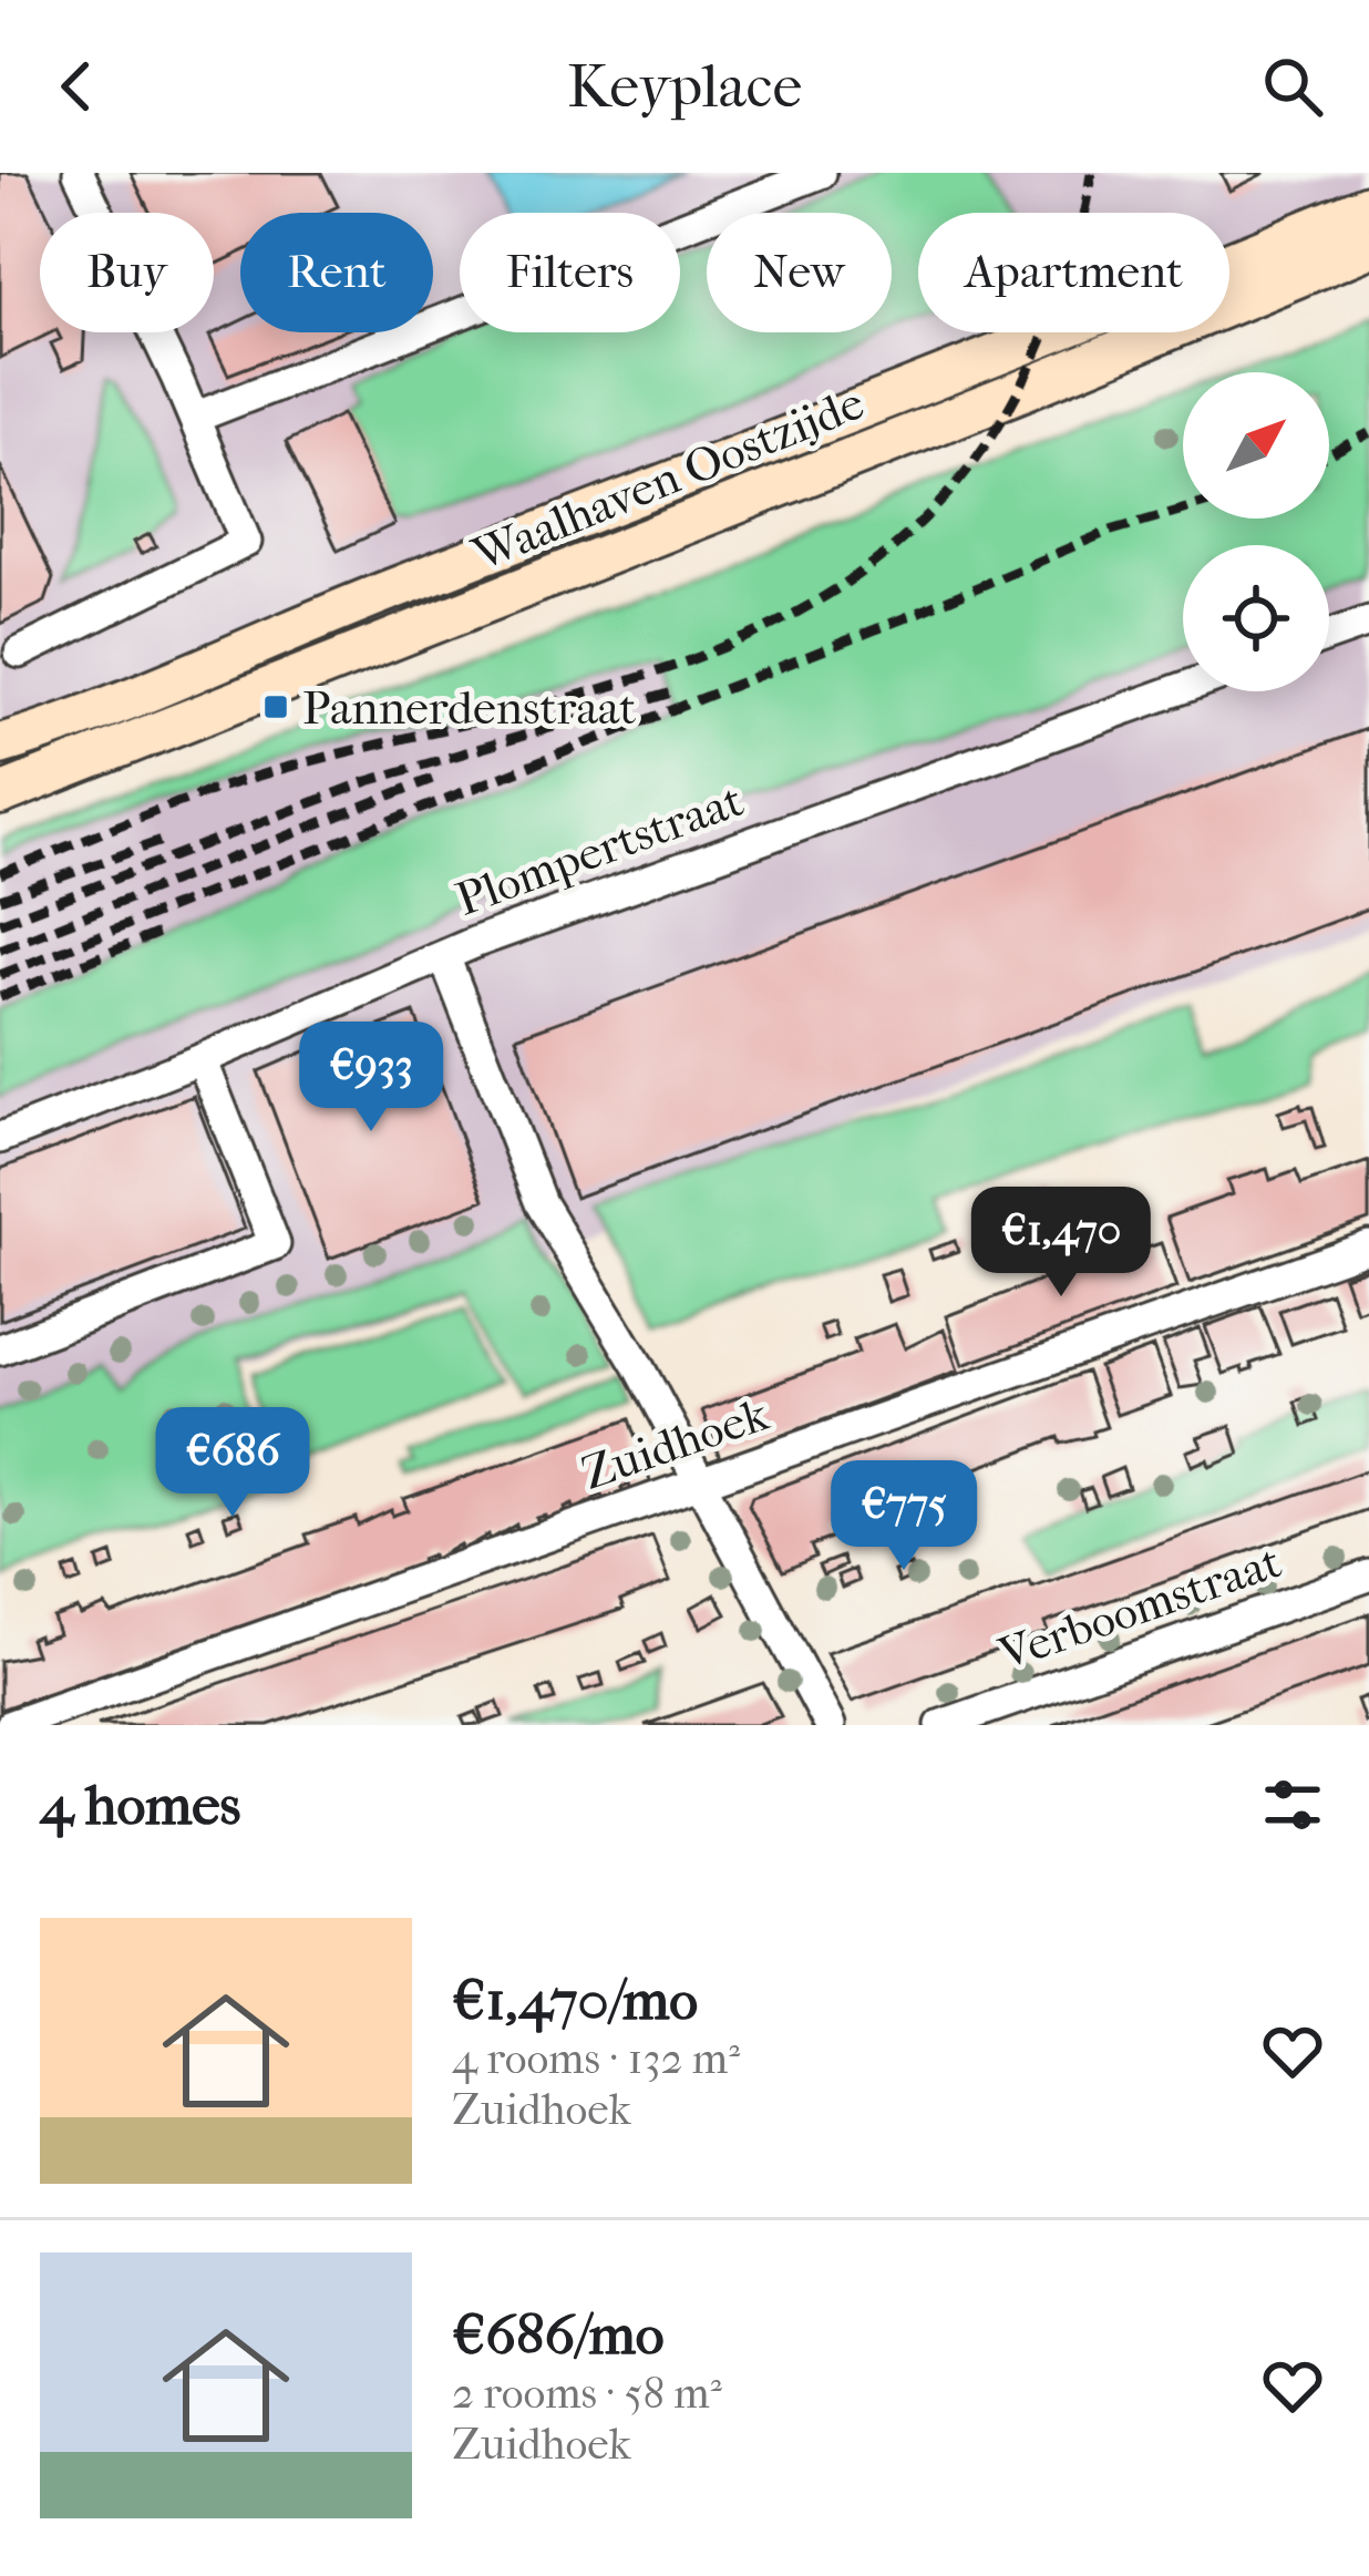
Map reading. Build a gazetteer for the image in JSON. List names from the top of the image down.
{
  "streets": {
    "main road": ["Waalhaven Oostzijde"],
    "street": ["Plompertstraat", "Zuidhoek", "Verboomstraat"]
  },
  "places": {
    "transit": ["Pannerdenstraat"]
  },
  "north": "top right",
  "page": {
    "header": "Keyplace",
    "chip": [
      "Buy",
      "Rent",
      "Filters",
      "New",
      "Apartment"
    ],
    "price": [
      "€933",
      "€1,470",
      "€686",
      "€775"
    ],
    "heading": "4 homes",
    "list": [
      {
        "name": "€1,470/mo",
        "note": "4 rooms · 132 m² · Zuidhoek"
      },
      {
        "name": "€686/mo",
        "note": "2 rooms · 58 m² · Zuidhoek"
      }
    ]
  }
}
